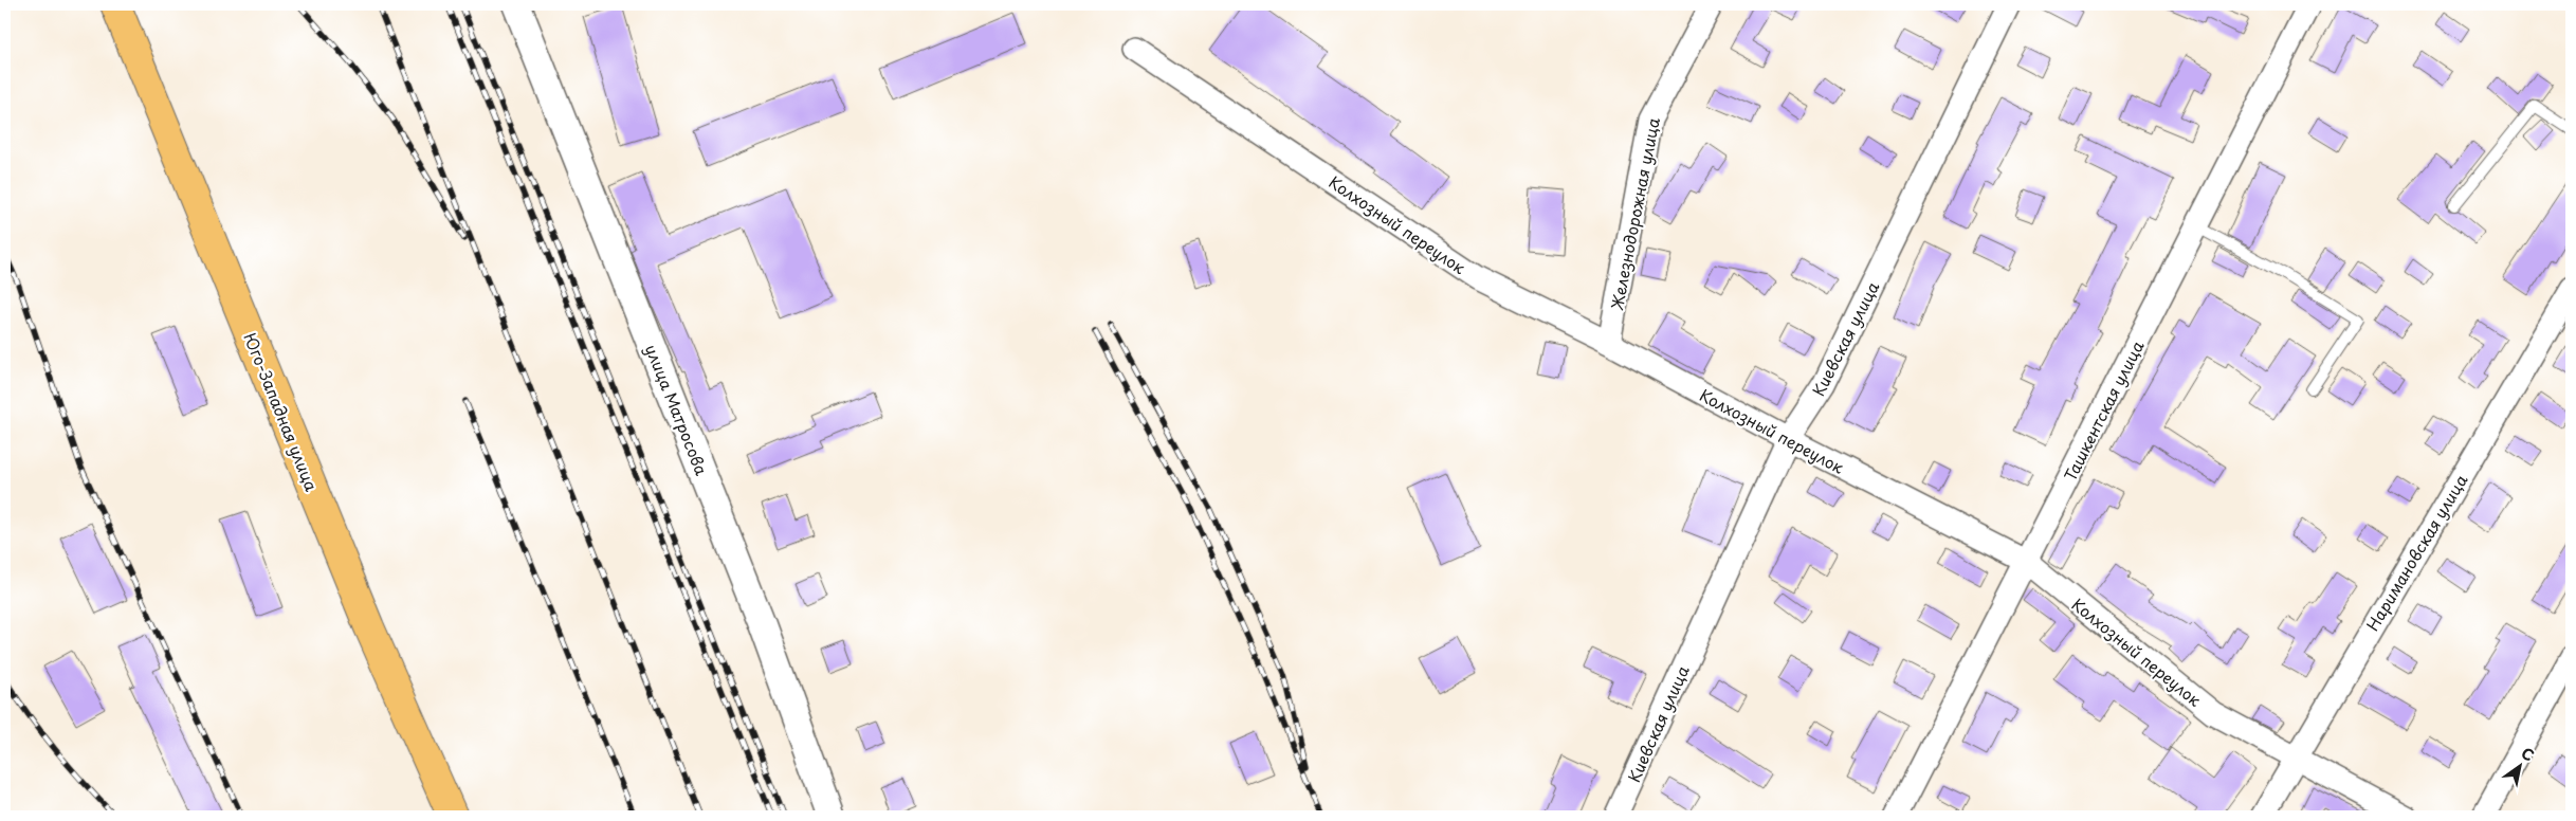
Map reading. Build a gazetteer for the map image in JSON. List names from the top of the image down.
{
  "streets": {
    "main road": ["Юго-Западная улица"],
    "street": [
      "Железнодорожная улица",
      "Колхозный переулок",
      "Киевская улица",
      "улица Матросова",
      "Ташкентская улица",
      "Наримановская улица"
    ]
  },
  "crossings": [
    ["Железнодорожная улица", "Колхозный переулок"],
    ["Колхозный переулок", "Киевская улица"],
    ["Колхозный переулок", "Ташкентская улица"],
    ["Колхозный переулок", "Наримановская улица"]
  ],
  "north": "top right"
}
